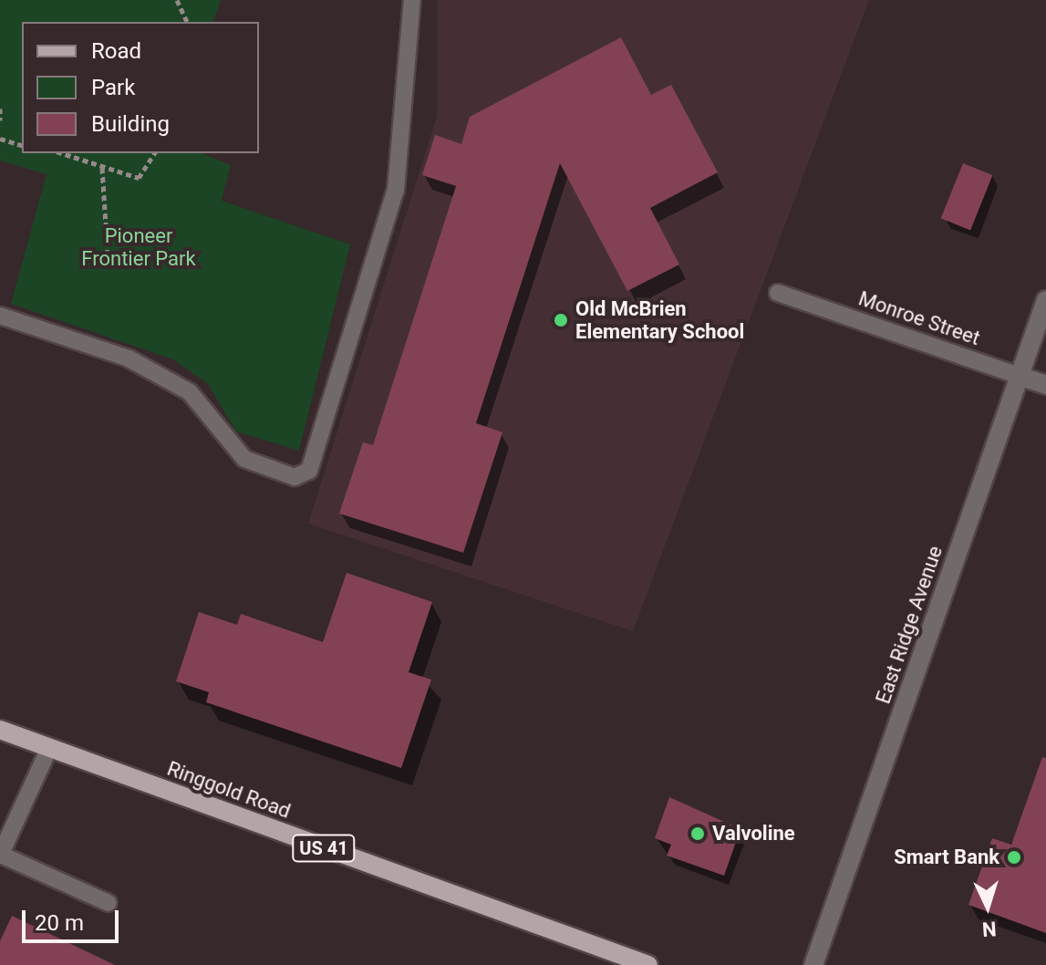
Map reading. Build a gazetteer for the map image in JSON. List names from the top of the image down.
{
  "streets": {
    "main road": ["Ringgold Road", "US 41"],
    "street": ["Monroe Street", "East Ridge Avenue"]
  },
  "crossings": [
    ["Monroe Street", "East Ridge Avenue"]
  ],
  "parks": ["Pioneer Frontier Park"],
  "places": ["Old McBrien Elementary School", "Valvoline", "Smart Bank"],
  "legend": ["Road", "Park", "Building"],
  "scale_bar": "20 m",
  "north": "bottom"
}
